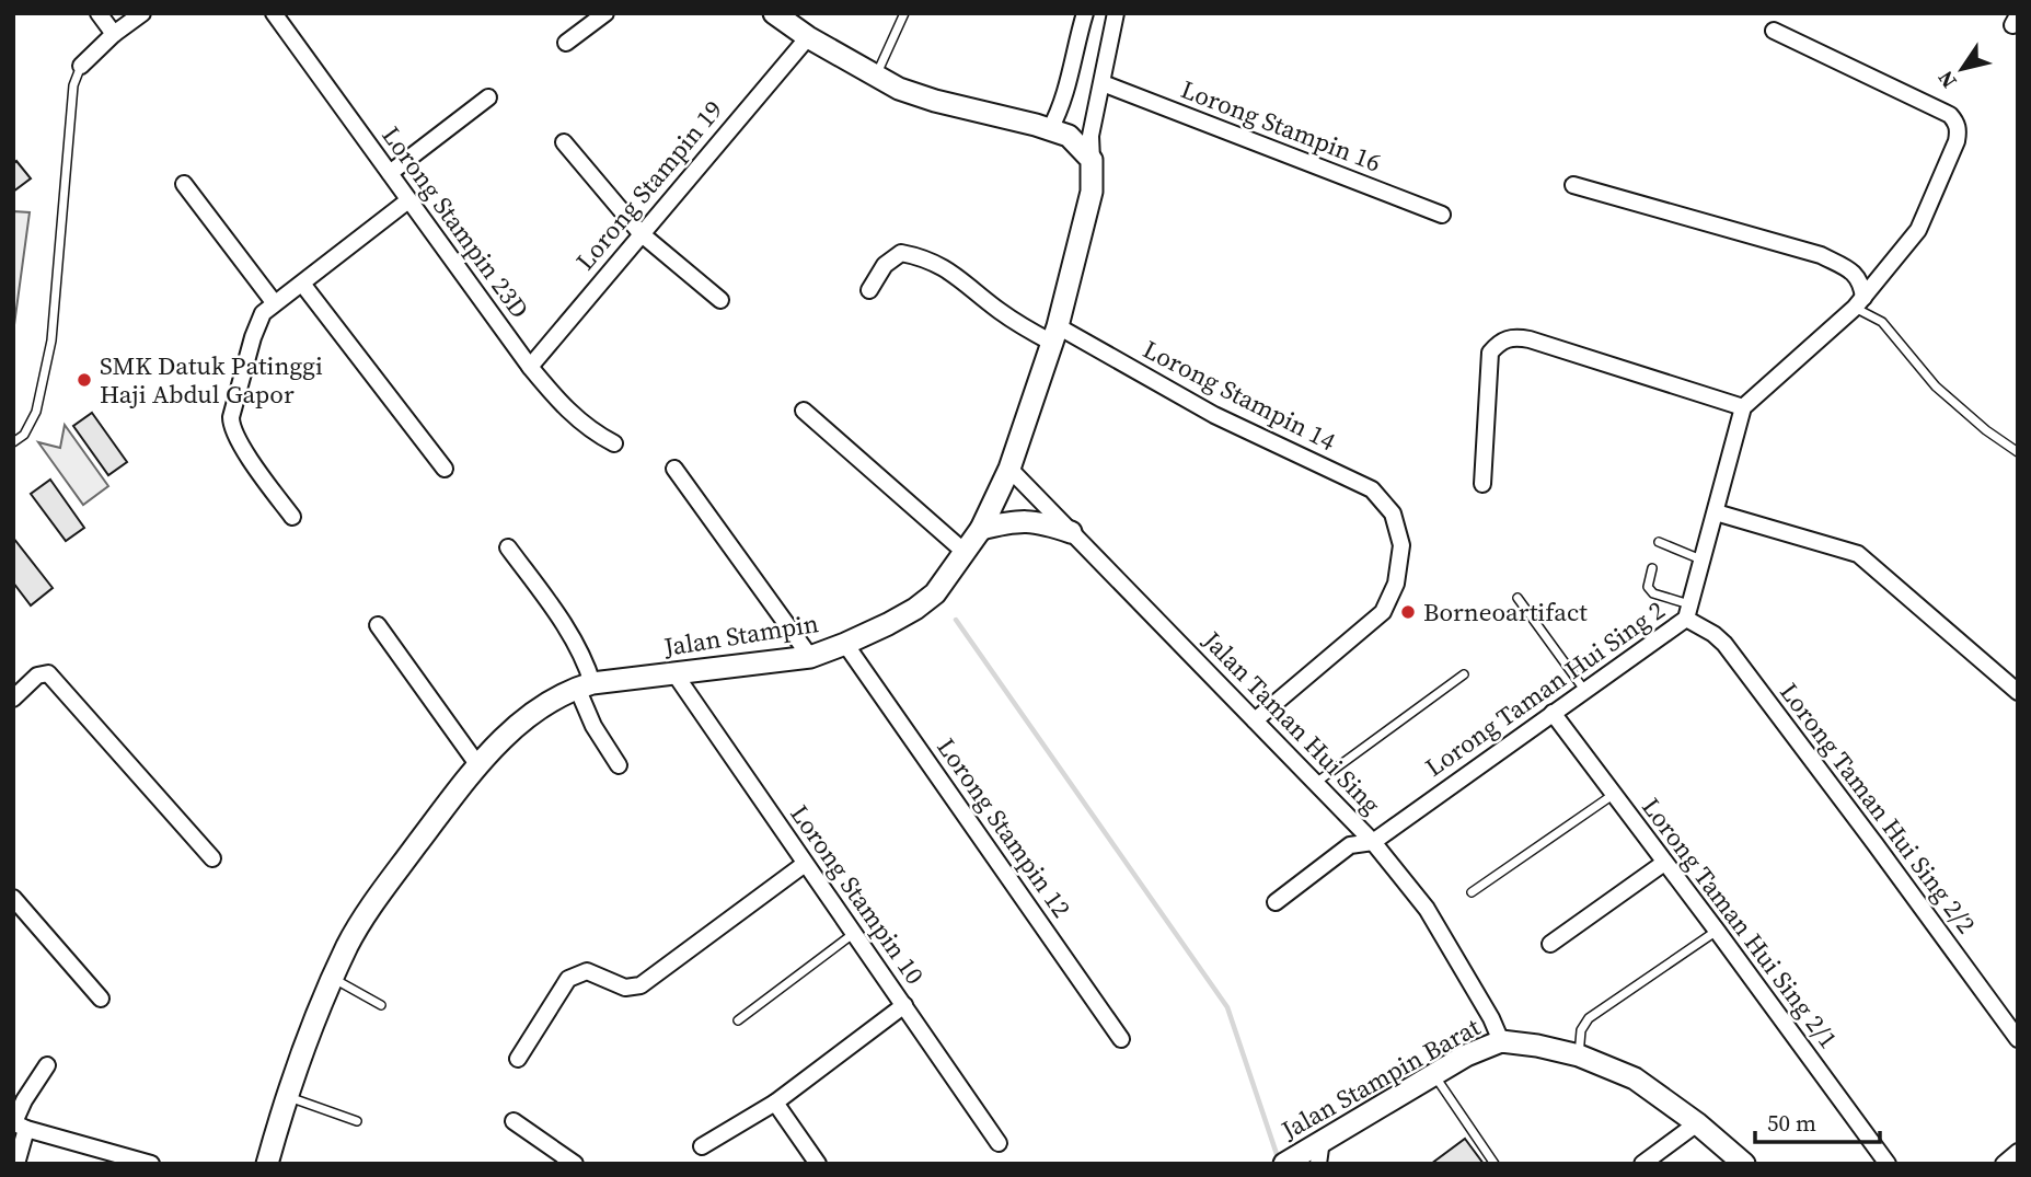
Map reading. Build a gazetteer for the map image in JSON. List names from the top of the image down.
{
  "streets": {
    "street": [
      "Lorong Stampin 16",
      "Lorong Stampin 19",
      "Lorong Stampin 23D",
      "Lorong Stampin 14",
      "Jalan Stampin",
      "Lorong Taman Hui Sing 2",
      "Jalan Taman Hui Sing",
      "Lorong Taman Hui Sing 2/2",
      "Lorong Stampin 12",
      "Lorong Stampin 10",
      "Lorong Taman Hui Sing 2/1",
      "Jalan Stampin Barat"
    ]
  },
  "crossings": [
    ["Lorong Stampin 19", "Lorong Stampin 23D"],
    ["Lorong Stampin 14", "Jalan Stampin"],
    ["Lorong Stampin 14", "Jalan Taman Hui Sing"],
    ["Jalan Stampin", "Jalan Taman Hui Sing"],
    ["Jalan Stampin", "Lorong Stampin 12"],
    ["Jalan Stampin", "Lorong Stampin 10"],
    ["Lorong Taman Hui Sing 2", "Jalan Taman Hui Sing"],
    ["Lorong Taman Hui Sing 2", "Lorong Taman Hui Sing 2/2"],
    ["Lorong Taman Hui Sing 2", "Lorong Taman Hui Sing 2/1"],
    ["Jalan Taman Hui Sing", "Jalan Stampin Barat"]
  ],
  "places": ["SMK Datuk Patinggi Haji Abdul Gapor", "Borneoartifact"],
  "scale_bar": "50 m",
  "north": "bottom left"
}
